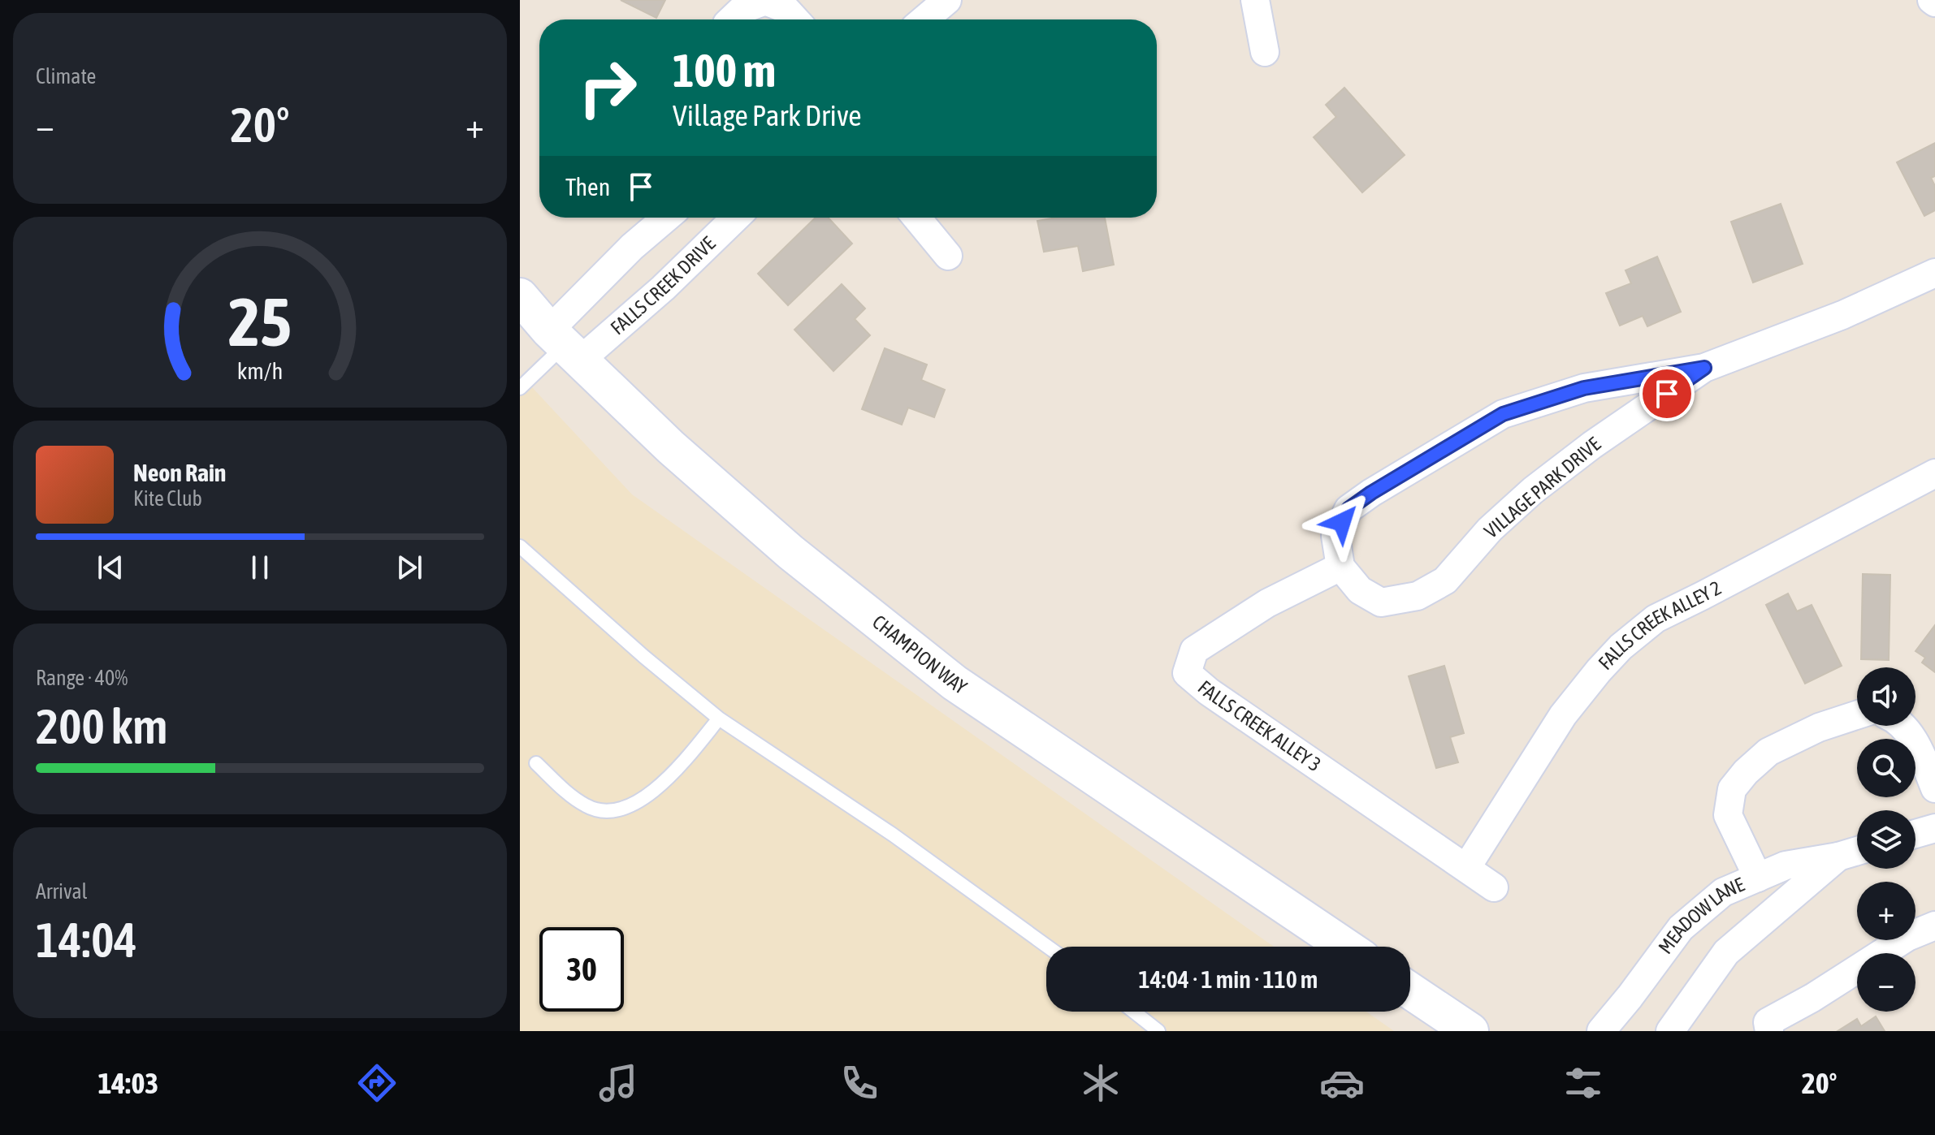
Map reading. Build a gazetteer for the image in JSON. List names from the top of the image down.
{
  "streets": {
    "main road": ["CHAMPION WAY"],
    "street": [
      "FALLS CREEK DRIVE",
      "VILLAGE PARK DRIVE",
      "FALLS CREEK ALLEY 2",
      "FALLS CREEK ALLEY 3",
      "MEADOW LANE"
    ]
  },
  "crossings": [
    ["FALLS CREEK DRIVE", "CHAMPION WAY"],
    ["VILLAGE PARK DRIVE", "FALLS CREEK ALLEY 3"],
    ["FALLS CREEK ALLEY 2", "FALLS CREEK ALLEY 3"]
  ],
  "page": {
    "tile": [
      "Climate",
      ["Range · 40%", "200 km"],
      ["Arrival", "14:04"]
    ],
    "turn": ["100 m", "Village Park Drive"],
    "heat": ["−", "20°", "+"],
    "then": "Then",
    "song": ["Neon Rain", "Kite Club"],
    "map_buttons": ["+", "−"],
    "limit": "30",
    "trip": "14:04 · 1 min · 110 m",
    "tabs": ["14:03", "20°"],
    "gauge": ["25", "km/h"]
  }
}
